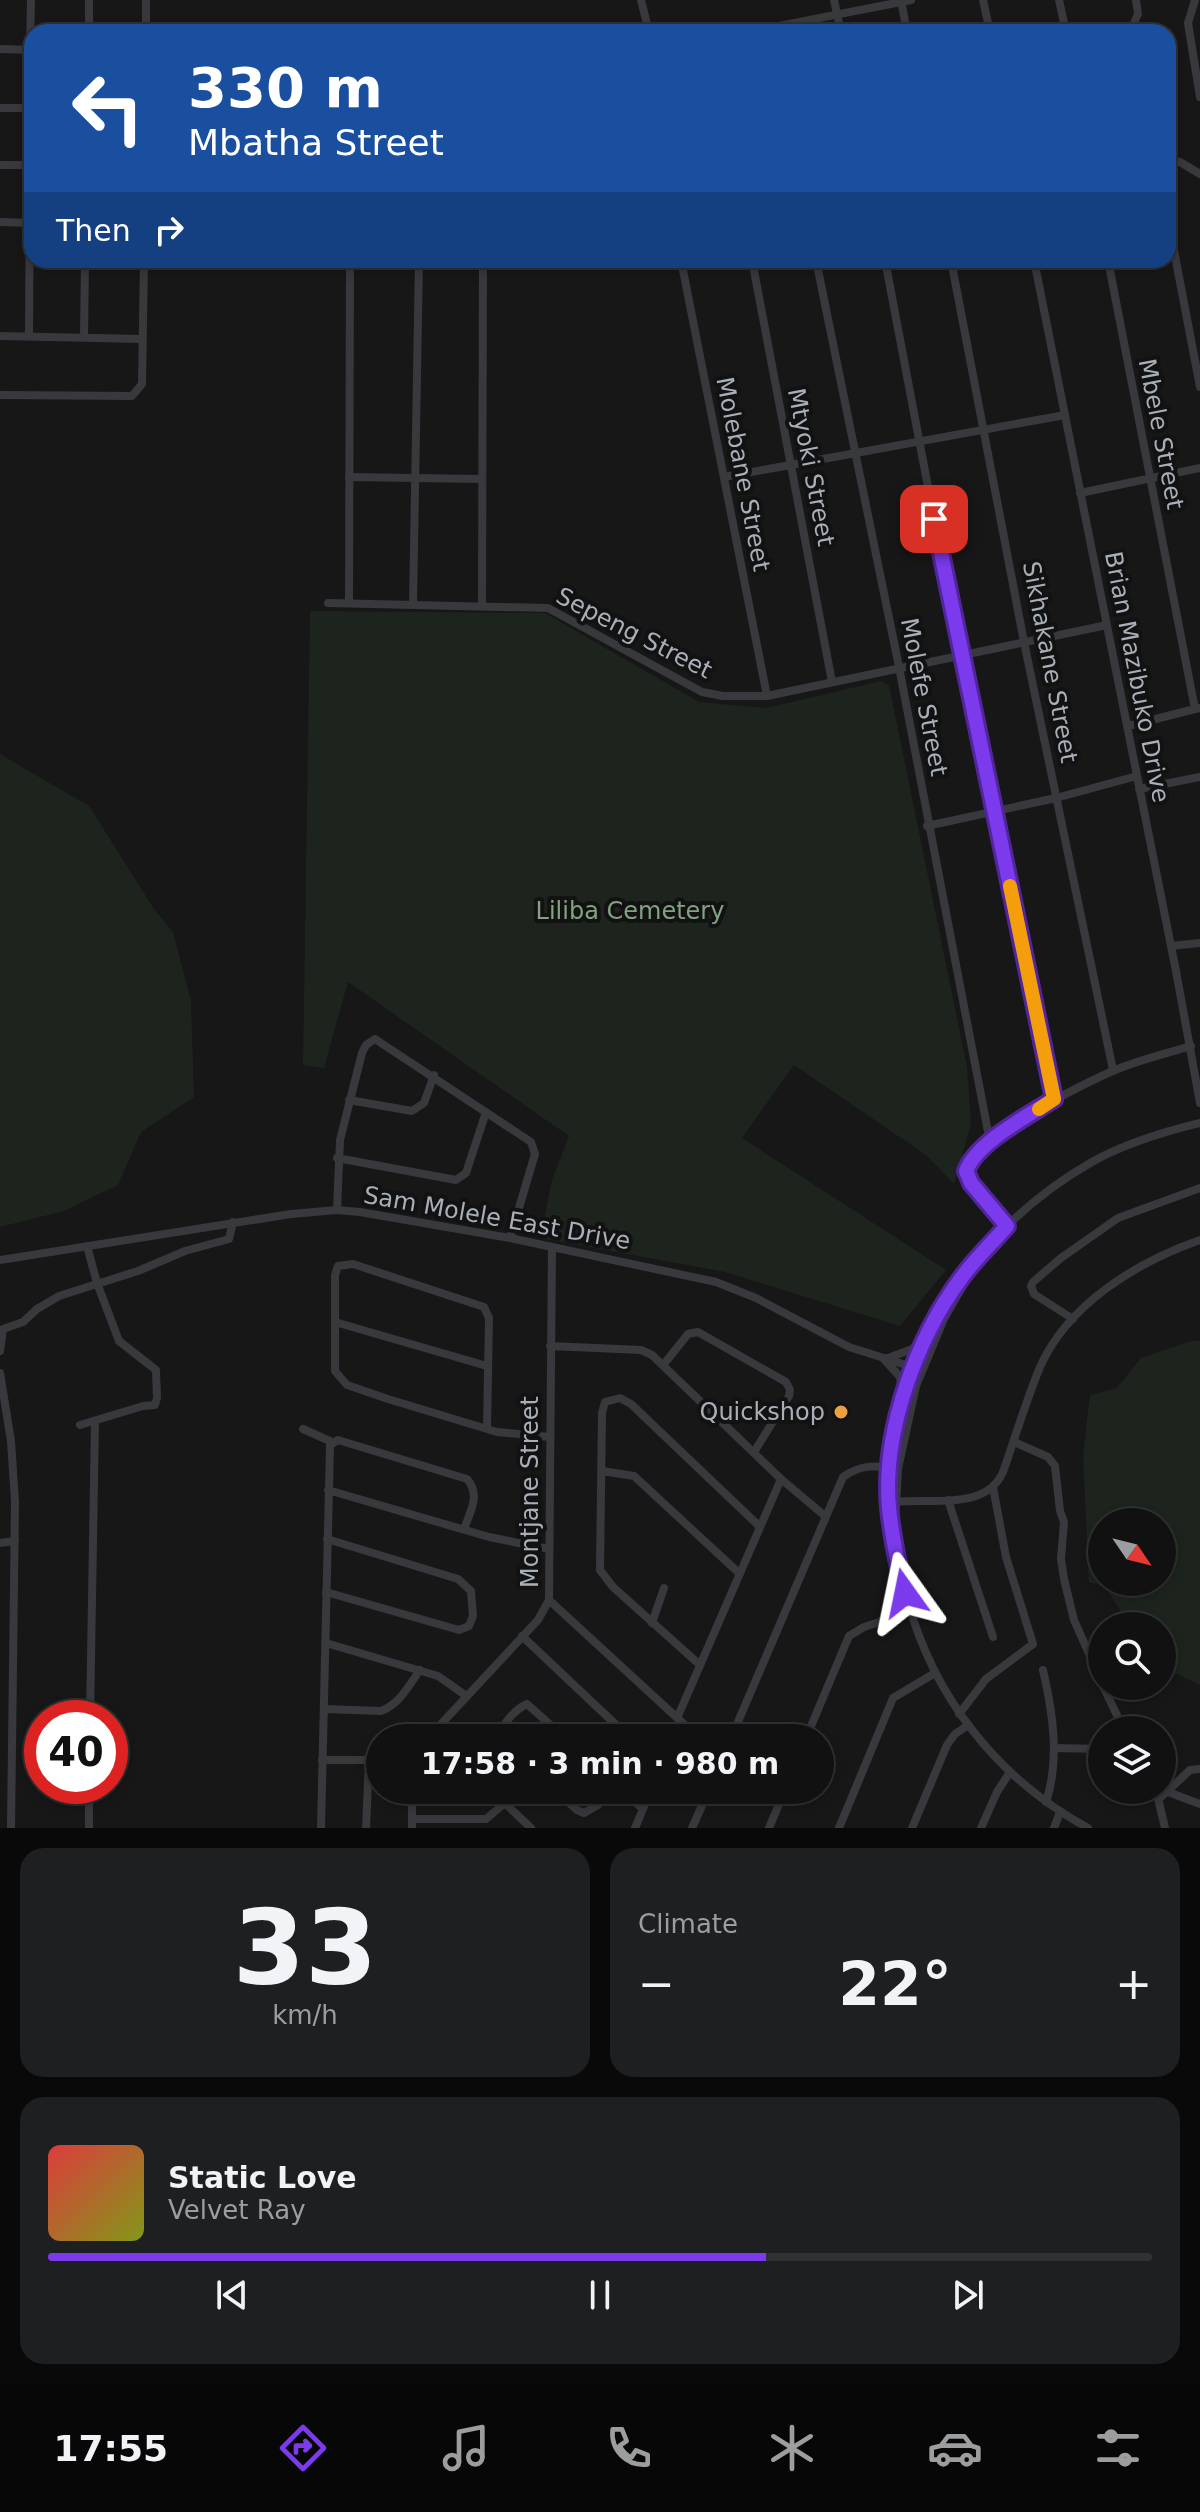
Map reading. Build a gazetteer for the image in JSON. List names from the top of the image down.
{
  "streets": {
    "street": [
      "Mbele Street",
      "Mtyoki Street",
      "Molebane Street",
      "Sepeng Street",
      "Sikhakane Street",
      "Brian Mazibuko Drive",
      "Molefe Street",
      "Sam Molele East Drive",
      "Montjane Street"
    ]
  },
  "crossings": [
    ["Mtyoki Street", "Sepeng Street"],
    ["Molebane Street", "Sepeng Street"],
    ["Sepeng Street", "Sikhakane Street"],
    ["Sepeng Street", "Brian Mazibuko Drive"],
    ["Sepeng Street", "Molefe Street"],
    ["Sam Molele East Drive", "Montjane Street"]
  ],
  "parks": ["Liliba Cemetery"],
  "places": ["Quickshop"],
  "north": "bottom right",
  "page": {
    "turn": ["330 m", "Mbatha Street"],
    "then": "Then",
    "limit": "40",
    "trip": "17:58 · 3 min · 980 m",
    "tile": [
      ["33", "km/h"],
      "Climate"
    ],
    "heat": ["−", "22°", "+"],
    "song": ["Static Love", "Velvet Ray"],
    "tabs": "17:55"
  }
}
